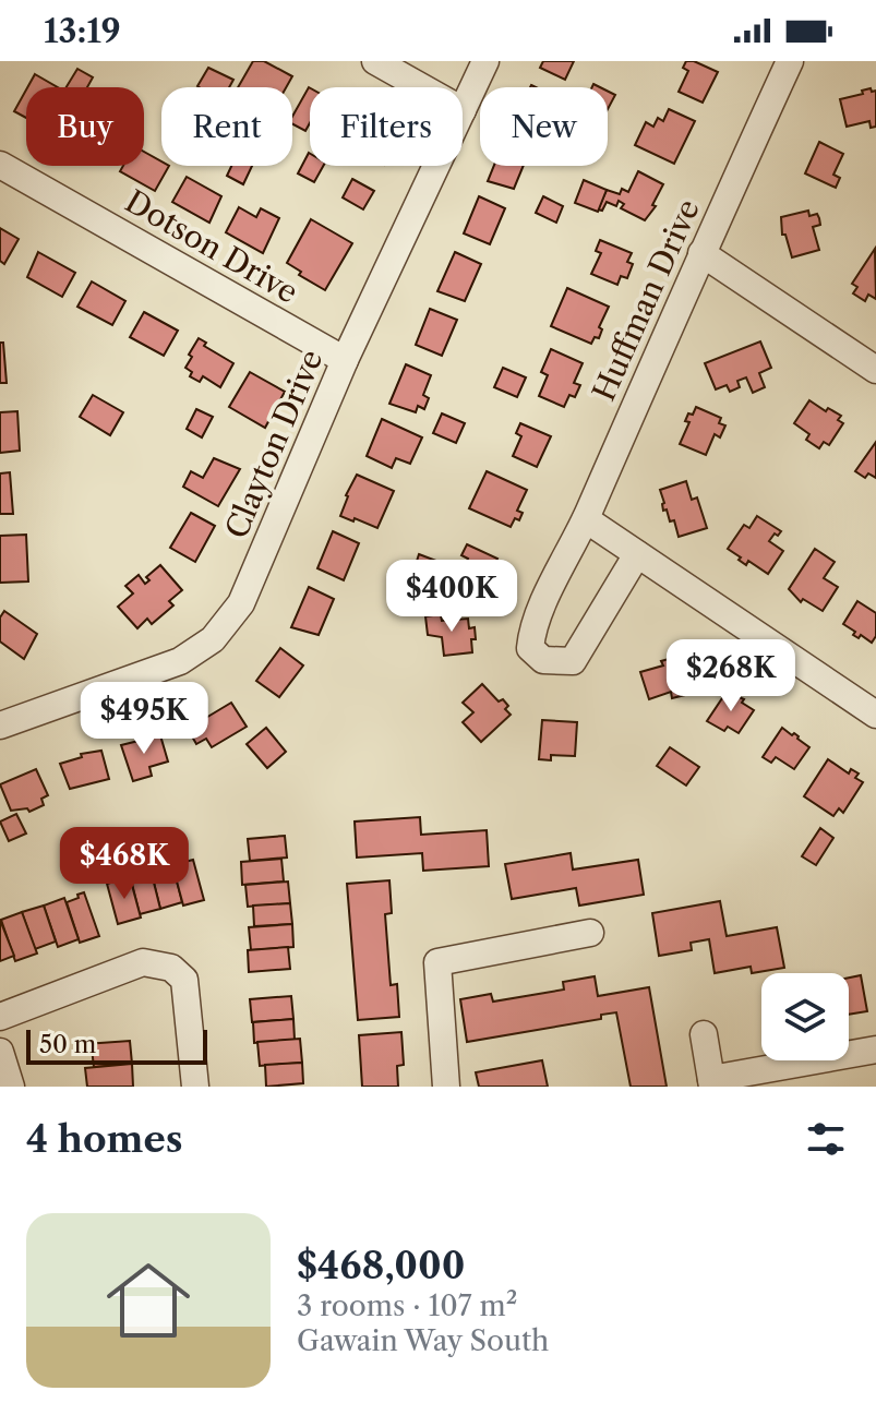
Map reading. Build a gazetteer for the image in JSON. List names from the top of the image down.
{
  "streets": {
    "street": ["Dotson Drive", "Huffman Drive", "Clayton Drive"]
  },
  "crossings": [
    ["Dotson Drive", "Clayton Drive"]
  ],
  "scale_bar": "50 m",
  "page": {
    "status": "13:19",
    "chip": [
      "Buy",
      "Rent",
      "Filters",
      "New"
    ],
    "price": [
      "$400K",
      "$268K",
      "$495K",
      "$468K"
    ],
    "scale": "50 m",
    "heading": "4 homes",
    "list": [
      {
        "name": "$468,000",
        "note": "3 rooms · 107 m² · Gawain Way South"
      }
    ]
  }
}
